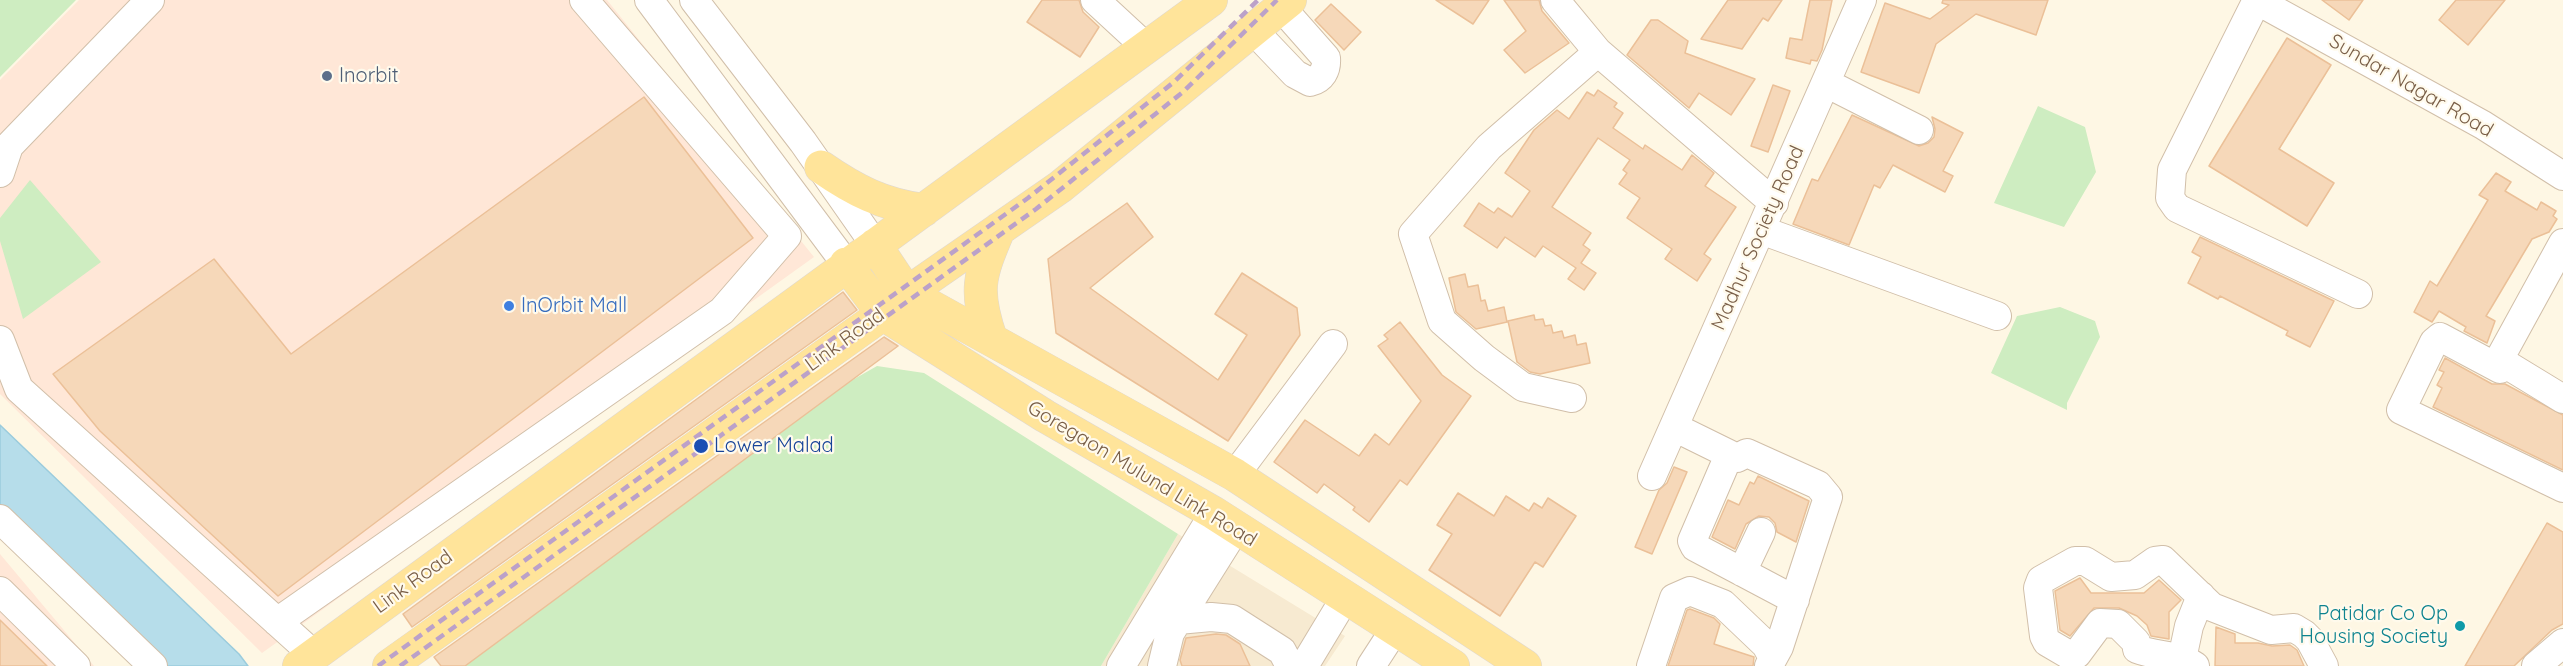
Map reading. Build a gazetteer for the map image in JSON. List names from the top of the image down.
{
  "streets": {
    "main road": ["Link Road", "Goregaon Mulund Link Road"],
    "street": ["Sundar Nagar Road", "Madhur Society Road"]
  },
  "crossings": [
    ["Link Road", "Goregaon Mulund Link Road"]
  ],
  "places": [
    "Inorbit",
    "InOrbit Mall",
    "Lower Malad",
    "Patidar Co Op Housing Society"
  ]
}
